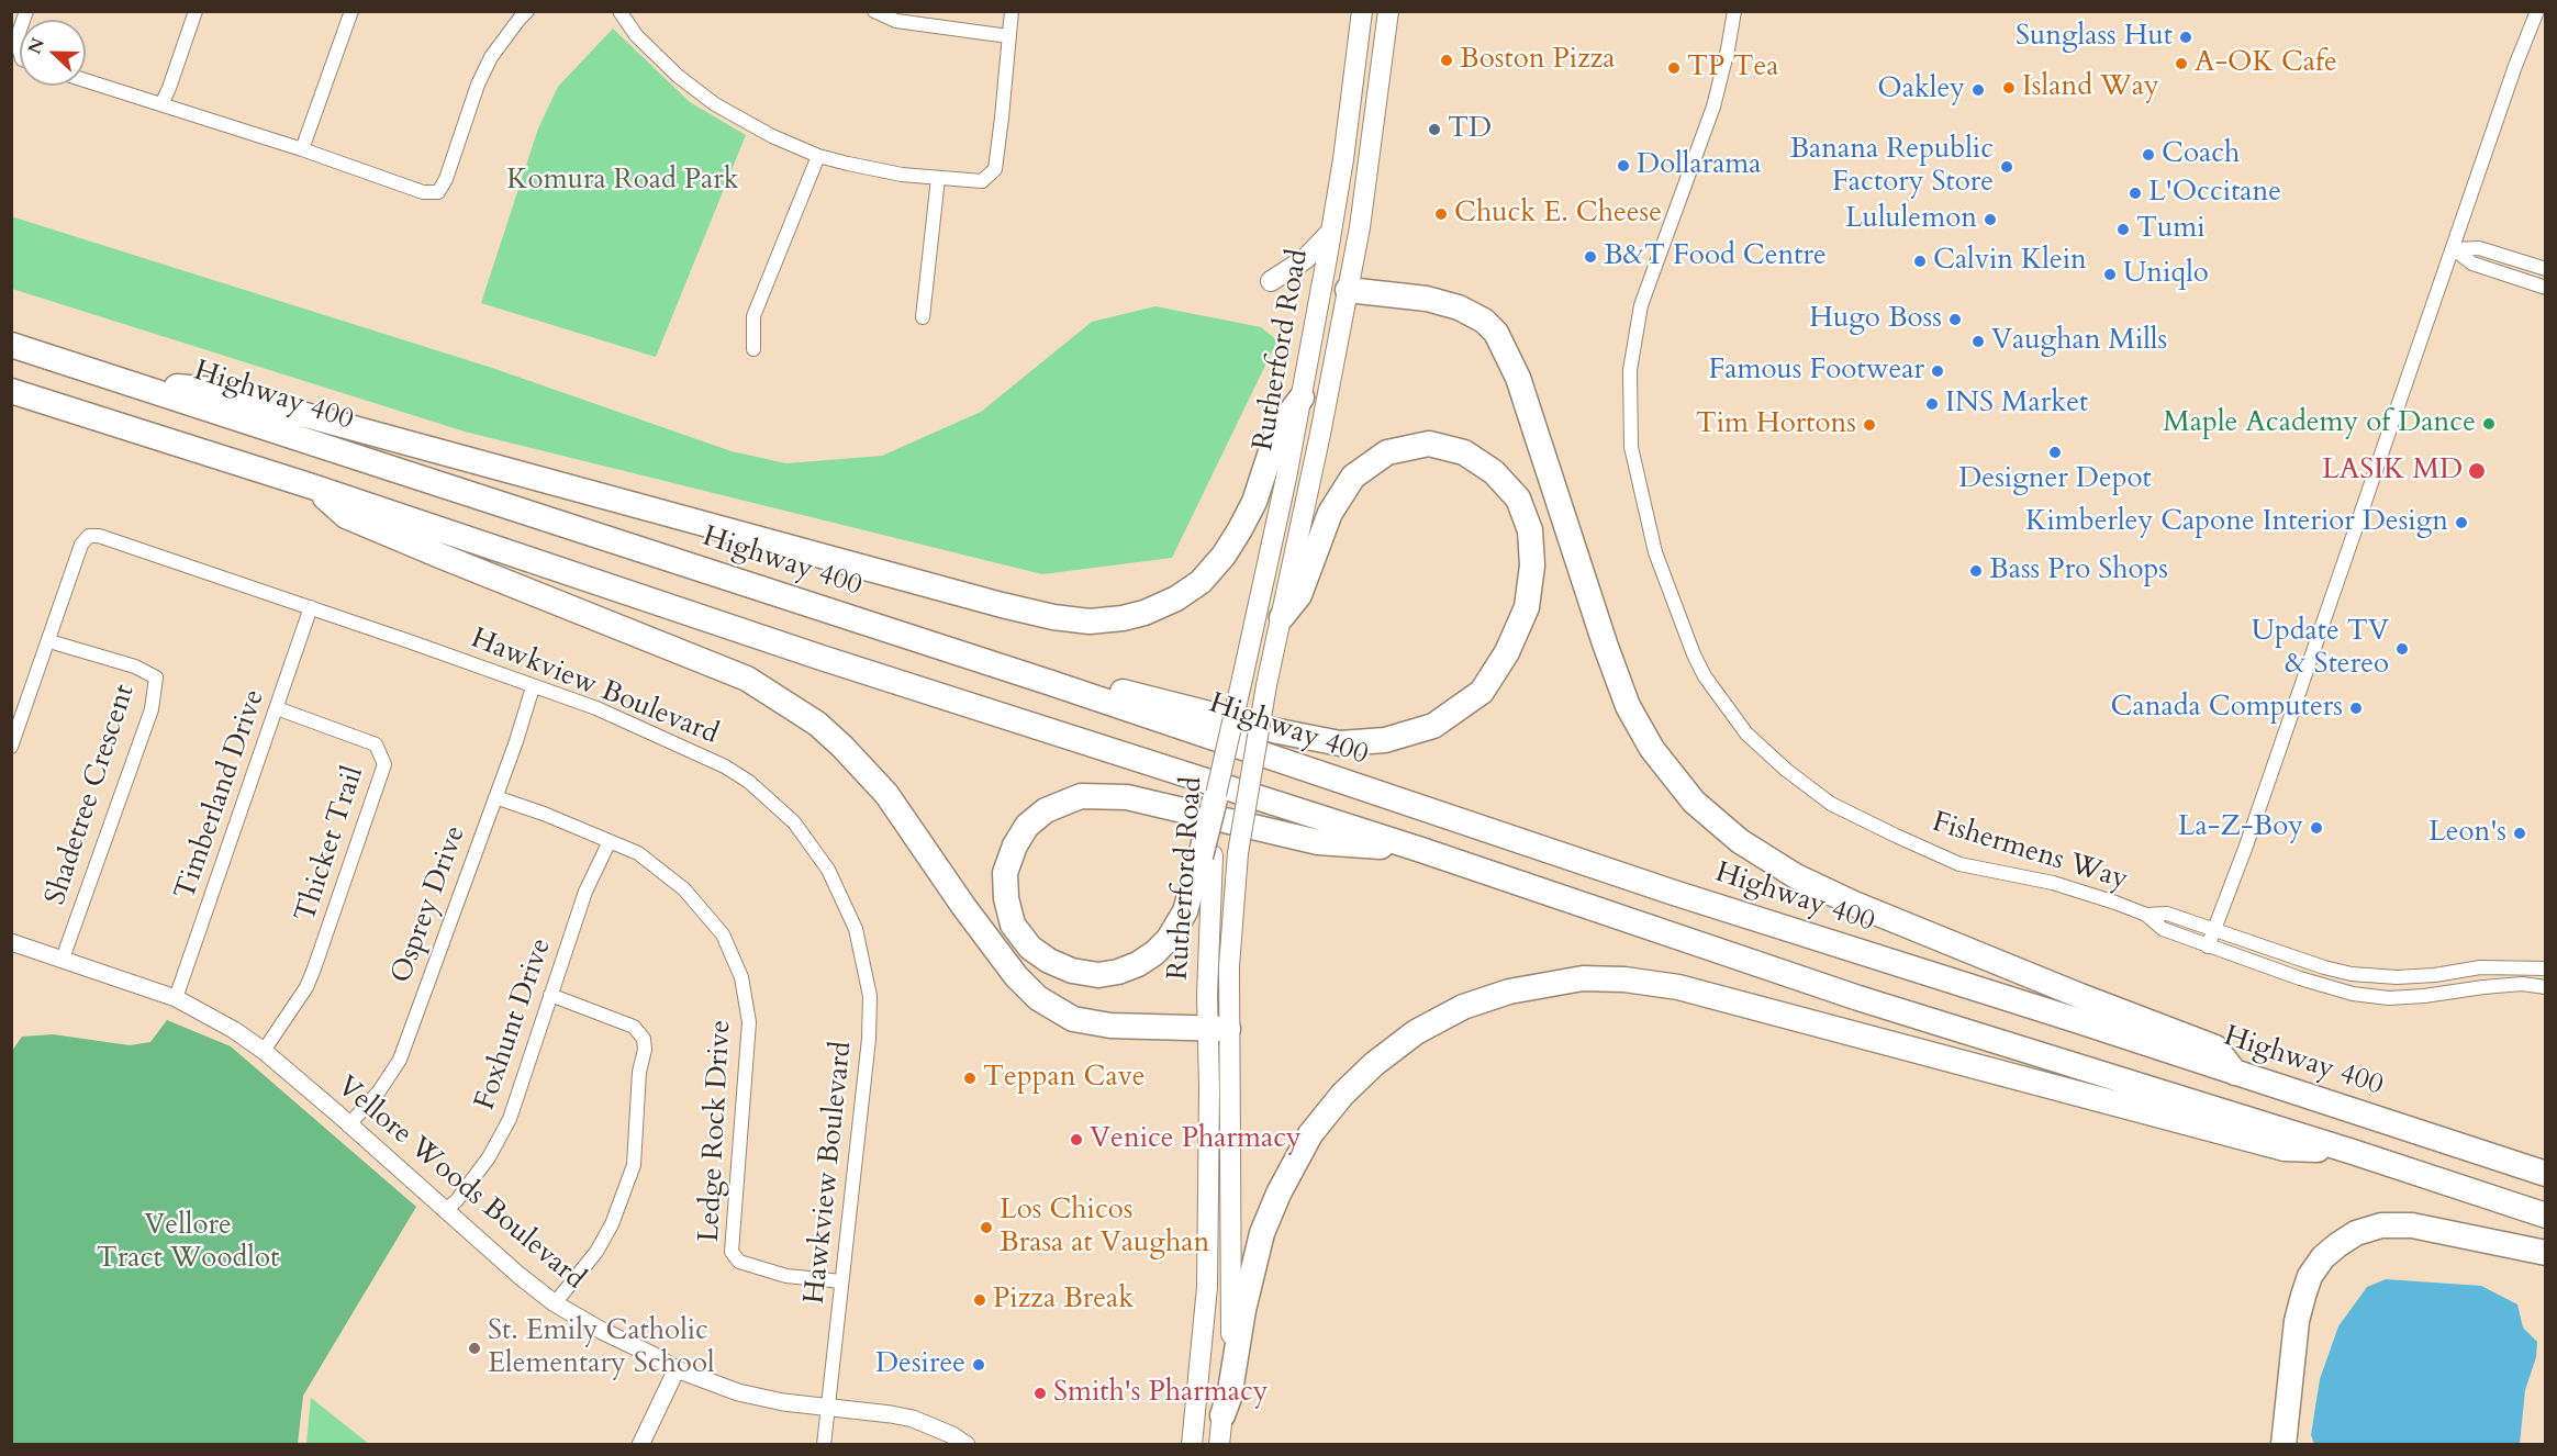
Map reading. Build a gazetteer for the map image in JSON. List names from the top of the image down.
{
  "streets": {
    "highway": ["Highway 400"],
    "main road": ["Rutherford Road"],
    "street": [
      "Hawkview Boulevard",
      "Shadetree Crescent",
      "Timberland Drive",
      "Thicket Trail",
      "Fishermens Way",
      "Osprey Drive",
      "Foxhunt Drive",
      "Ledge Rock Drive",
      "Vellore Woods Boulevard"
    ]
  },
  "crossings": [
    ["Hawkview Boulevard", "Shadetree Crescent"],
    ["Hawkview Boulevard", "Timberland Drive"],
    ["Hawkview Boulevard", "Osprey Drive"],
    ["Hawkview Boulevard", "Ledge Rock Drive"],
    ["Hawkview Boulevard", "Vellore Woods Boulevard"],
    ["Shadetree Crescent", "Vellore Woods Boulevard"],
    ["Timberland Drive", "Thicket Trail"],
    ["Timberland Drive", "Vellore Woods Boulevard"],
    ["Thicket Trail", "Vellore Woods Boulevard"],
    ["Osprey Drive", "Ledge Rock Drive"],
    ["Osprey Drive", "Vellore Woods Boulevard"],
    ["Foxhunt Drive", "Ledge Rock Drive"],
    ["Foxhunt Drive", "Vellore Woods Boulevard"]
  ],
  "parks": ["Komura Road Park", "Vellore Tract Woodlot"],
  "places": [
    "Sunglass Hut",
    "Boston Pizza",
    "A-OK Cafe",
    "TP Tea",
    "Island Way",
    "Oakley",
    "TD",
    "Coach",
    "Dollarama",
    "Banana Republic Factory Store",
    "L'Occitane",
    "Chuck E. Cheese",
    "Lululemon",
    "Tumi",
    "B&T Food Centre",
    "Calvin Klein",
    "Uniqlo",
    "Hugo Boss",
    "Vaughan Mills",
    "Famous Footwear",
    "INS Market",
    "Maple Academy of Dance",
    "Tim Hortons",
    "Designer Depot",
    "LASIK MD",
    "Kimberley Capone Interior Design",
    "Bass Pro Shops",
    "Update TV & Stereo",
    "Canada Computers",
    "La-Z-Boy",
    "Leon's",
    "Teppan Cave",
    "Venice Pharmacy",
    "Los Chicos Brasa at Vaughan",
    "Pizza Break",
    "St. Emily Catholic Elementary School",
    "Desiree",
    "Smith's Pharmacy"
  ],
  "north": "left"
}
